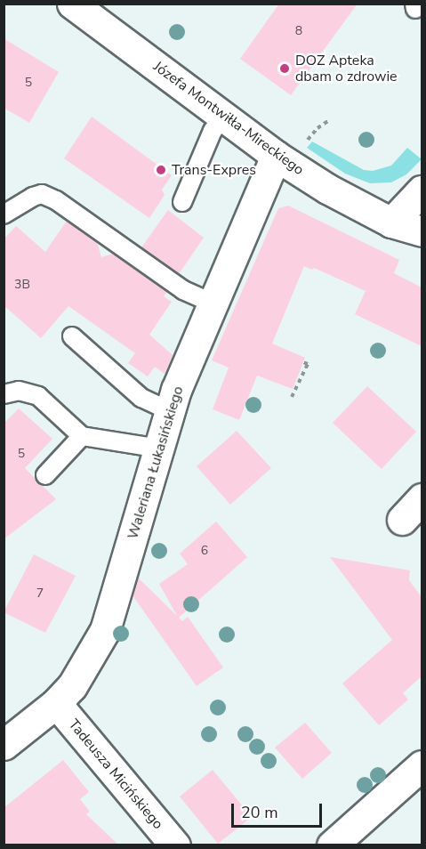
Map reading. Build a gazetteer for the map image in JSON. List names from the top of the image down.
{
  "streets": {
    "street": ["Józefa Montwiłła-Mireckiego", "Waleriana Łukasińskiego", "Tadeusza Micińskiego"]
  },
  "crossings": [
    ["Józefa Montwiłła-Mireckiego", "Waleriana Łukasińskiego"],
    ["Waleriana Łukasińskiego", "Tadeusza Micińskiego"]
  ],
  "places": ["DOZ Apteka dbam o zdrowie", "Trans-Expres"],
  "house_numbers": [
    "8",
    "5",
    "3B",
    "5",
    "6",
    "7"
  ],
  "scale_bar": "20 m"
}
